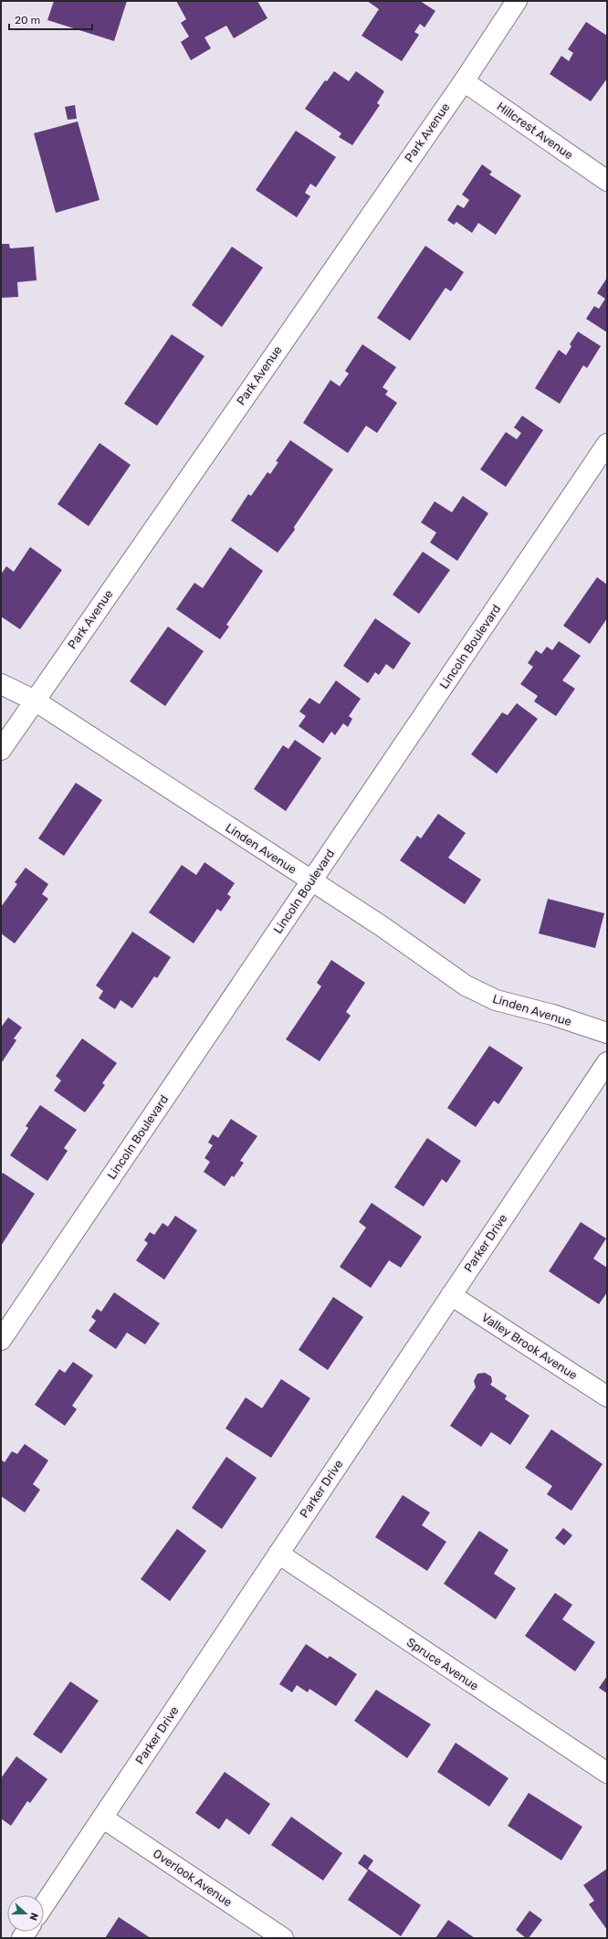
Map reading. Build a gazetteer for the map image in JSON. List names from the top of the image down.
{
  "streets": {
    "street": [
      "Hillcrest Avenue",
      "Park Avenue",
      "Lincoln Boulevard",
      "Linden Avenue",
      "Parker Drive",
      "Valley Brook Avenue",
      "Spruce Avenue",
      "Overlook Avenue"
    ]
  },
  "crossings": [
    ["Hillcrest Avenue", "Park Avenue"],
    ["Park Avenue", "Linden Avenue"],
    ["Lincoln Boulevard", "Linden Avenue"],
    ["Parker Drive", "Valley Brook Avenue"],
    ["Parker Drive", "Spruce Avenue"],
    ["Parker Drive", "Overlook Avenue"]
  ],
  "scale_bar": "20 m",
  "north": "right"
}
